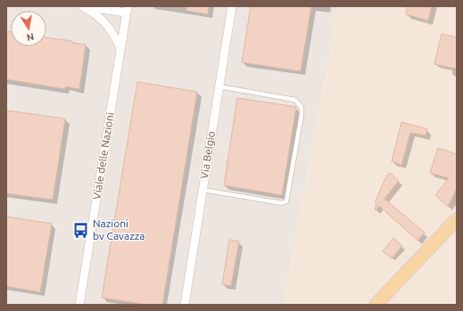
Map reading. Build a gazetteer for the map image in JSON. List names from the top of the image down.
{
  "streets": {
    "street": ["Via Belgio", "Viale delle Nazioni"]
  },
  "places": {
    "bus stop": ["Nazioni bv Cavazza"]
  },
  "north": "bottom"
}
